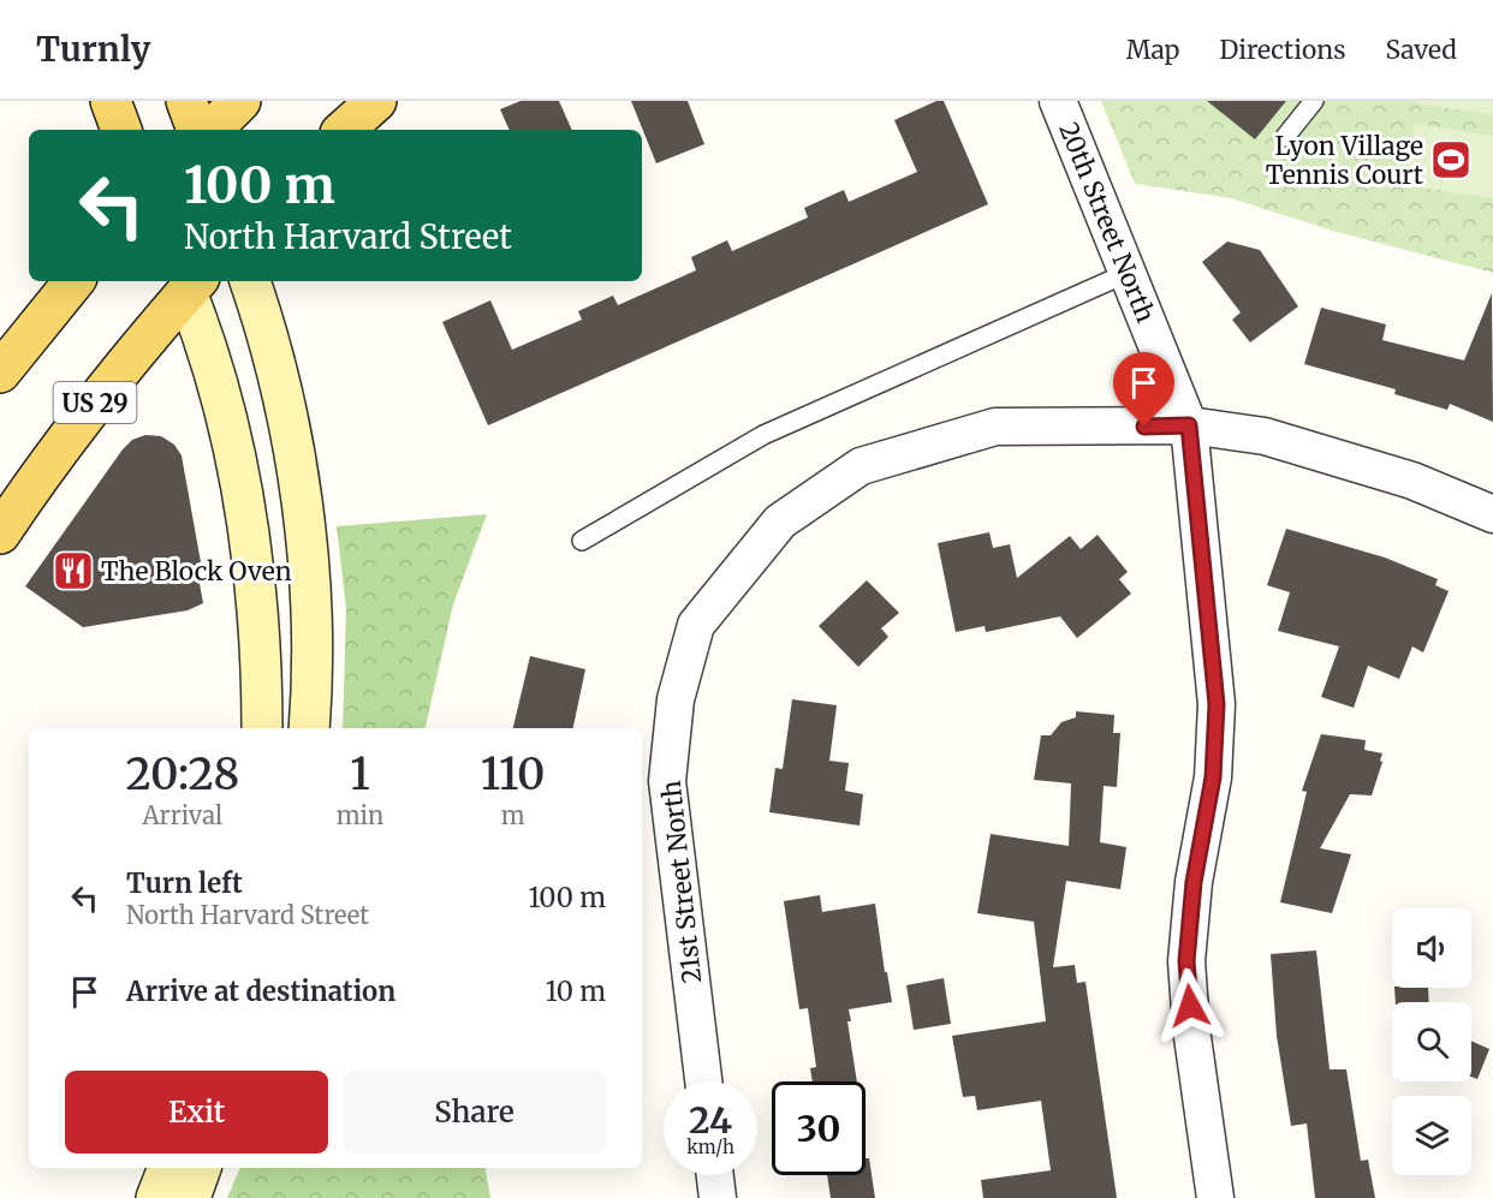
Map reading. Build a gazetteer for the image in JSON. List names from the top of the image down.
{
  "streets": {
    "main road": ["US 29"],
    "street": ["20th Street North", "21st Street North"]
  },
  "crossings": [
    ["20th Street North", "21st Street North"]
  ],
  "places": {
    "sports": ["Lyon Village Tennis Court"],
    "restaurant": ["The Block Oven"]
  },
  "page": {
    "header": "Turnly",
    "nav": ["Map", "Directions", "Saved"],
    "turn": ["100 m", "North Harvard Street"],
    "eta": [
      "20:28",
      "Arrival",
      "1",
      "min",
      "110",
      "m"
    ],
    "list": [
      {
        "name": "Turn left",
        "note": "North Harvard Street",
        "value": "100 m"
      },
      {
        "name": "Arrive at destination",
        "value": "10 m"
      }
    ],
    "buttons": ["Exit", "Share"],
    "speed": "24 km/h",
    "limit": "30"
  }
}
